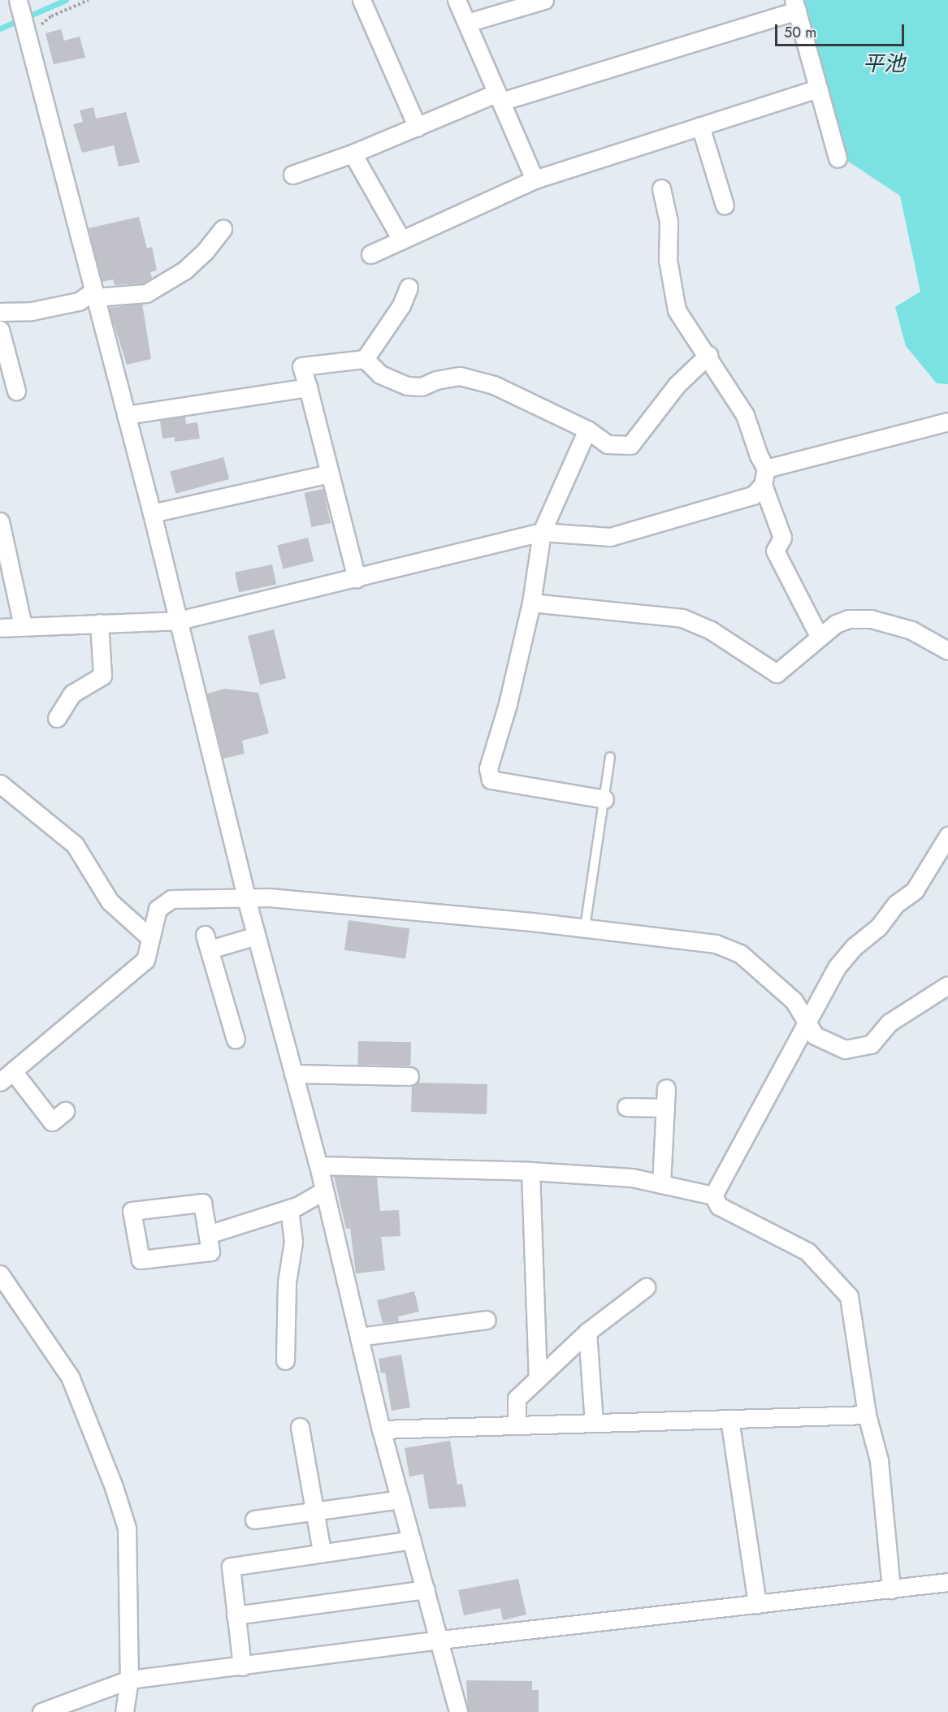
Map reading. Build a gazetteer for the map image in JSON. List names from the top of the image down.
{
  "water": ["平池"],
  "scale_bar": "50 m"
}
